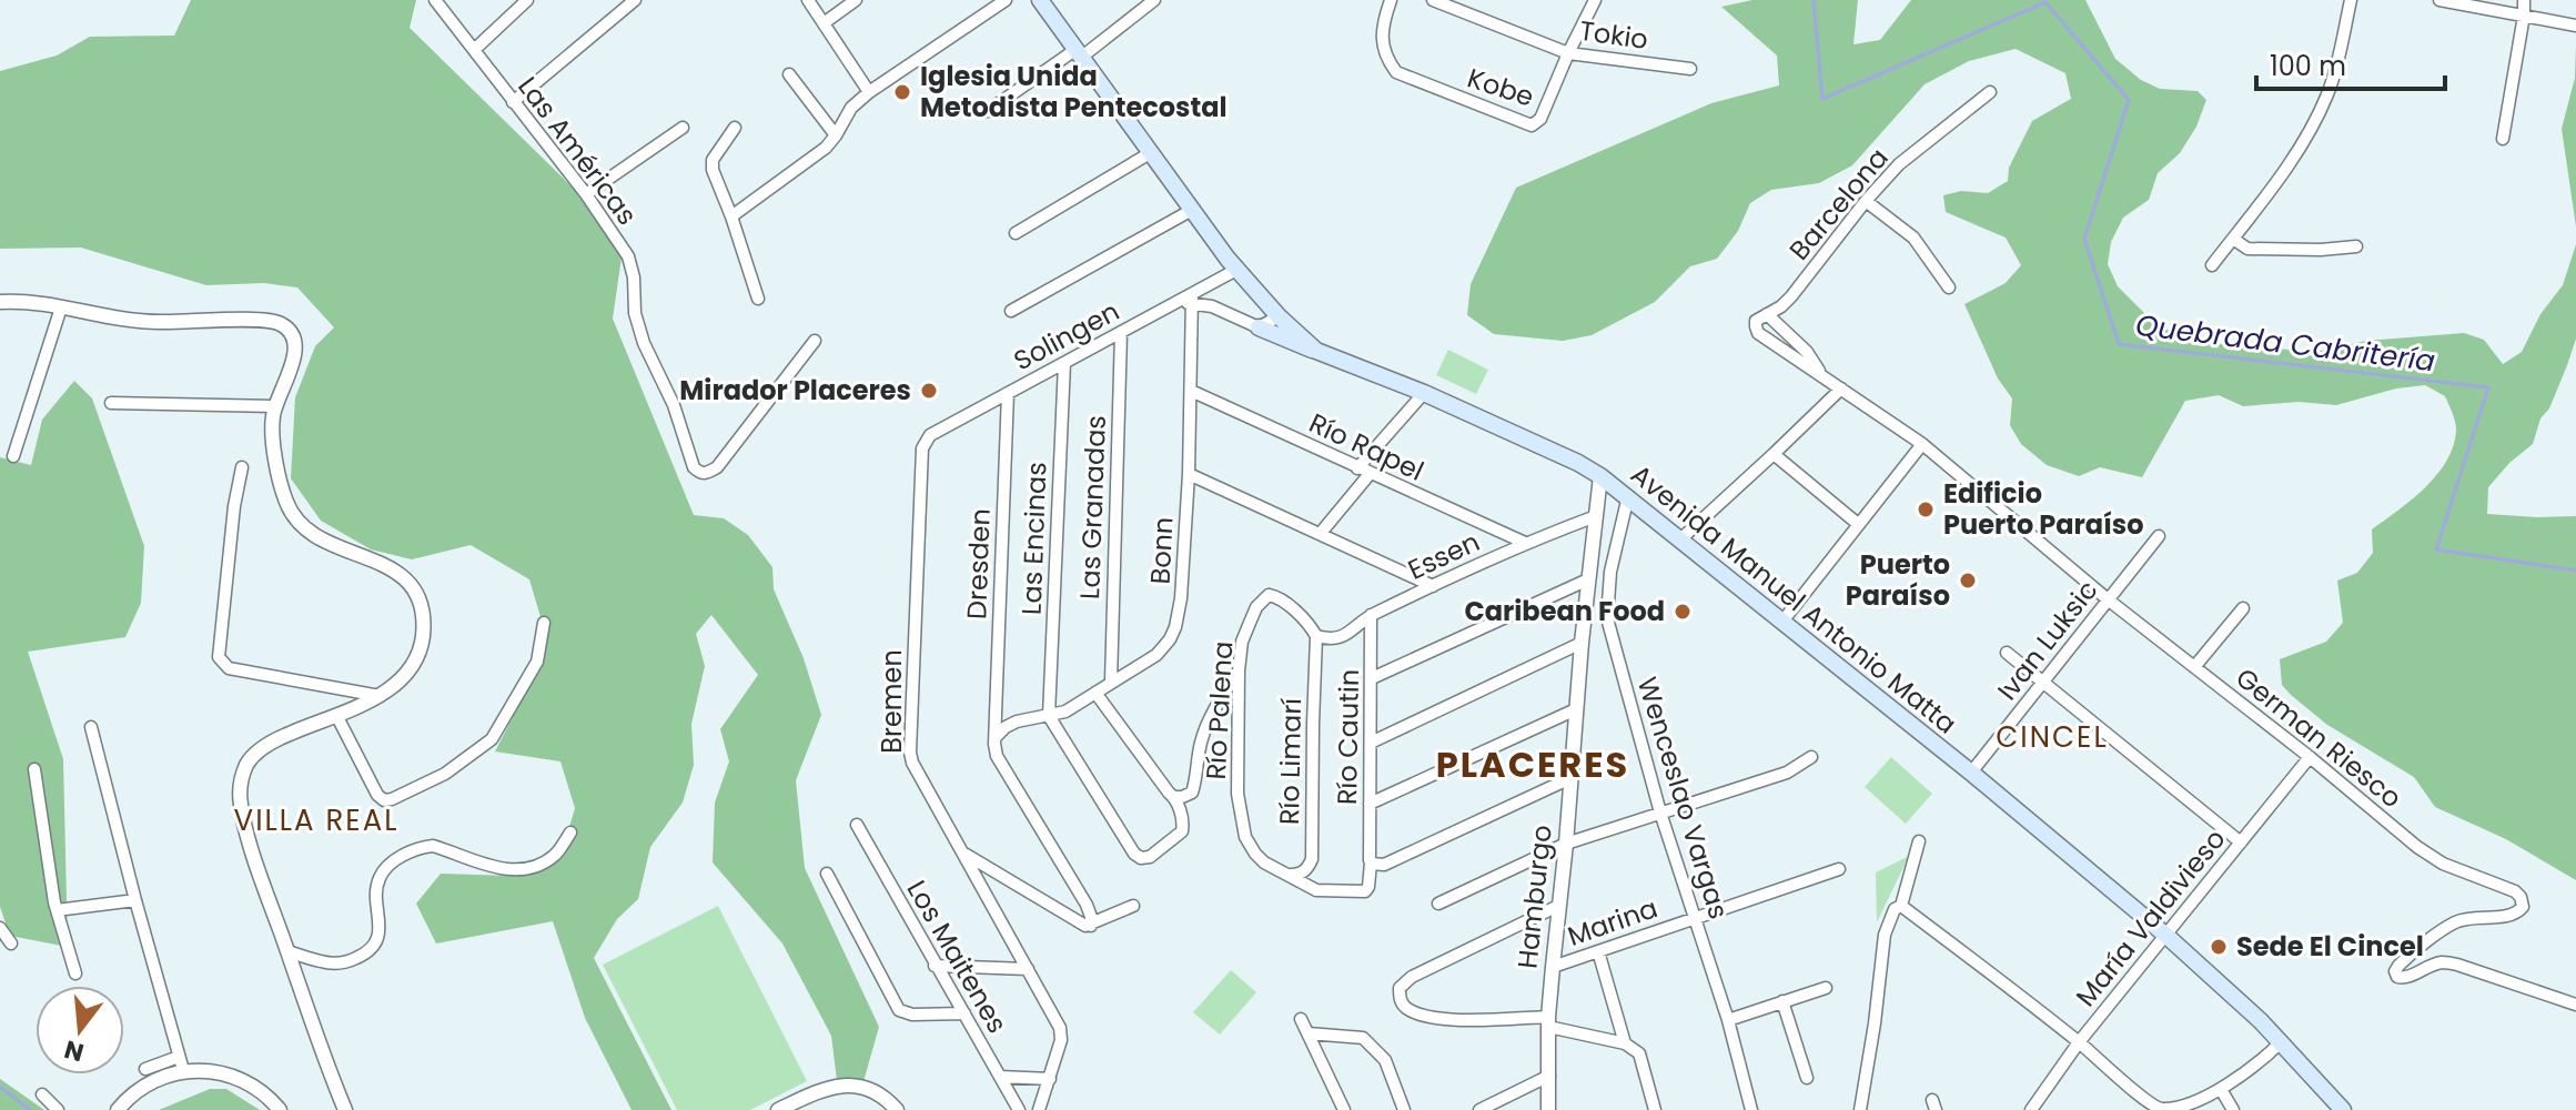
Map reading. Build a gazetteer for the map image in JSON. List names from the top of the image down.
{
  "streets": {
    "main road": ["Avenida Manuel Antonio Matta"],
    "street": [
      "Tokio",
      "Kobe",
      "Las Américas",
      "Barcelona",
      "Solingen",
      "Río Rapel",
      "Las Granadas",
      "Las Encinas",
      "Bonn",
      "Essen",
      "Dresden",
      "Ivan Luksic",
      "Bremen",
      "Río Palena",
      "Río Cautin",
      "German Riesco",
      "Río Limarí",
      "Wenceslao Vargas",
      "Hamburgo",
      "María Valdivieso",
      "Marina",
      "Los Maitenes"
    ]
  },
  "crossings": [
    ["Tokio", "Kobe"],
    ["Barcelona", "German Riesco"],
    ["Solingen", "Las Granadas"],
    ["Solingen", "Las Encinas"],
    ["Solingen", "Bonn"],
    ["Solingen", "Dresden"],
    ["Solingen", "Bremen"],
    ["Río Rapel", "Bonn"],
    ["Río Rapel", "Essen"],
    ["Las Granadas", "Bonn"],
    ["Las Encinas", "Bonn"],
    ["Bonn", "Dresden"],
    ["Essen", "Río Palena"],
    ["Essen", "Río Cautin"],
    ["Essen", "Río Limarí"],
    ["Essen", "Hamburgo"],
    ["Dresden", "Bremen"],
    ["Avenida Manuel Antonio Matta", "Ivan Luksic"],
    ["Avenida Manuel Antonio Matta", "Wenceslao Vargas"],
    ["Avenida Manuel Antonio Matta", "Hamburgo"],
    ["Avenida Manuel Antonio Matta", "María Valdivieso"],
    ["Ivan Luksic", "German Riesco"],
    ["Río Palena", "Río Cautin"],
    ["Río Palena", "Río Limarí"],
    ["German Riesco", "María Valdivieso"],
    ["Wenceslao Vargas", "Marina"],
    ["Hamburgo", "Marina"]
  ],
  "districts": ["CINCEL", "PLACERES", "VILLA REAL"],
  "water": ["Quebrada Cabritería"],
  "places": [
    "Iglesia Unida Metodista Pentecostal",
    "Mirador Placeres",
    "Edificio Puerto Paraíso",
    "Puerto Paraíso",
    "Caribean Food",
    "Sede El Cincel"
  ],
  "scale_bar": "100 m",
  "north": "bottom"
}
